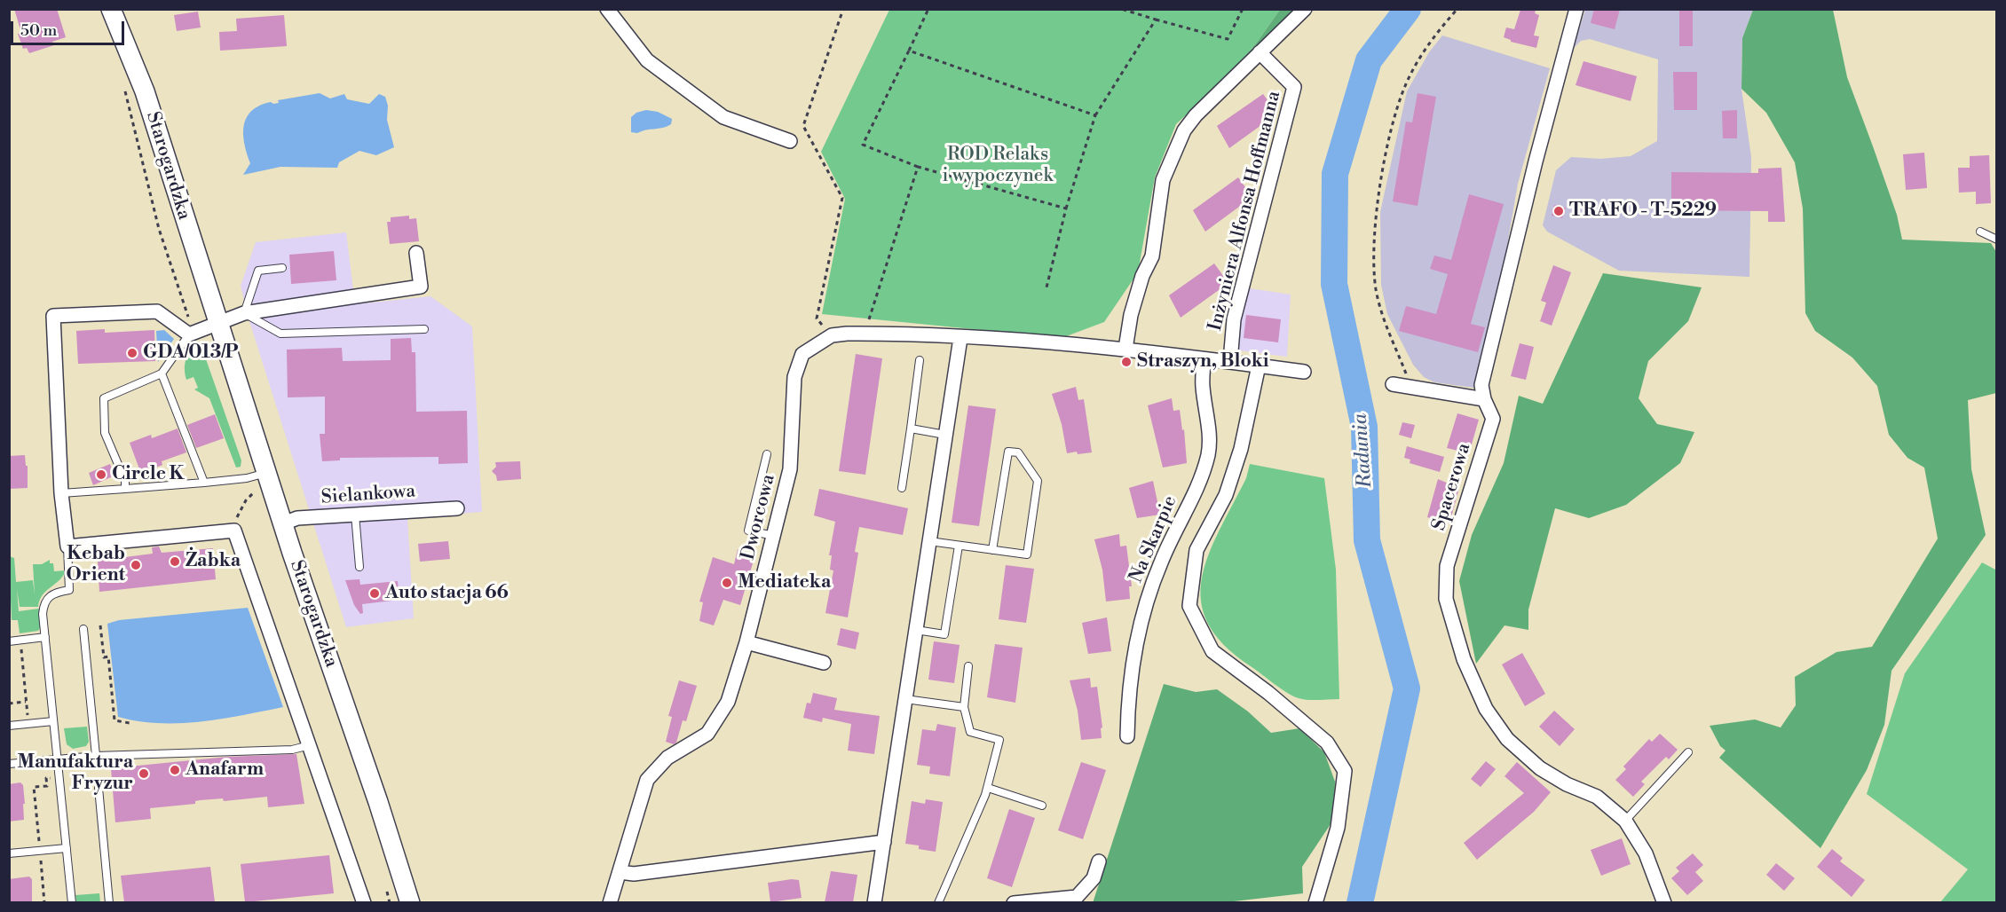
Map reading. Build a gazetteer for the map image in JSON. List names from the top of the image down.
{
  "streets": {
    "main road": ["Starogardzka"],
    "street": [
      "Inżyniera Alfonsa Hoffmanna",
      "Spacerowa",
      "Sielankowa",
      "Dworcowa",
      "Na Skarpie"
    ]
  },
  "crossings": [
    ["Starogardzka", "Sielankowa"],
    ["Inżyniera Alfonsa Hoffmanna", "Dworcowa"],
    ["Dworcowa", "Na Skarpie"]
  ],
  "water": ["Radunia"],
  "parks": ["ROD Relaks i wypoczynek"],
  "places": [
    "TRAFO - T-5229",
    "GDA/013/P",
    "Straszyn, Bloki",
    "Circle K",
    "Żabka",
    "Kebab Orient",
    "Mediateka",
    "Auto stacja 66",
    "Anafarm",
    "Manufaktura Fryzur"
  ],
  "scale_bar": "50 m"
}
